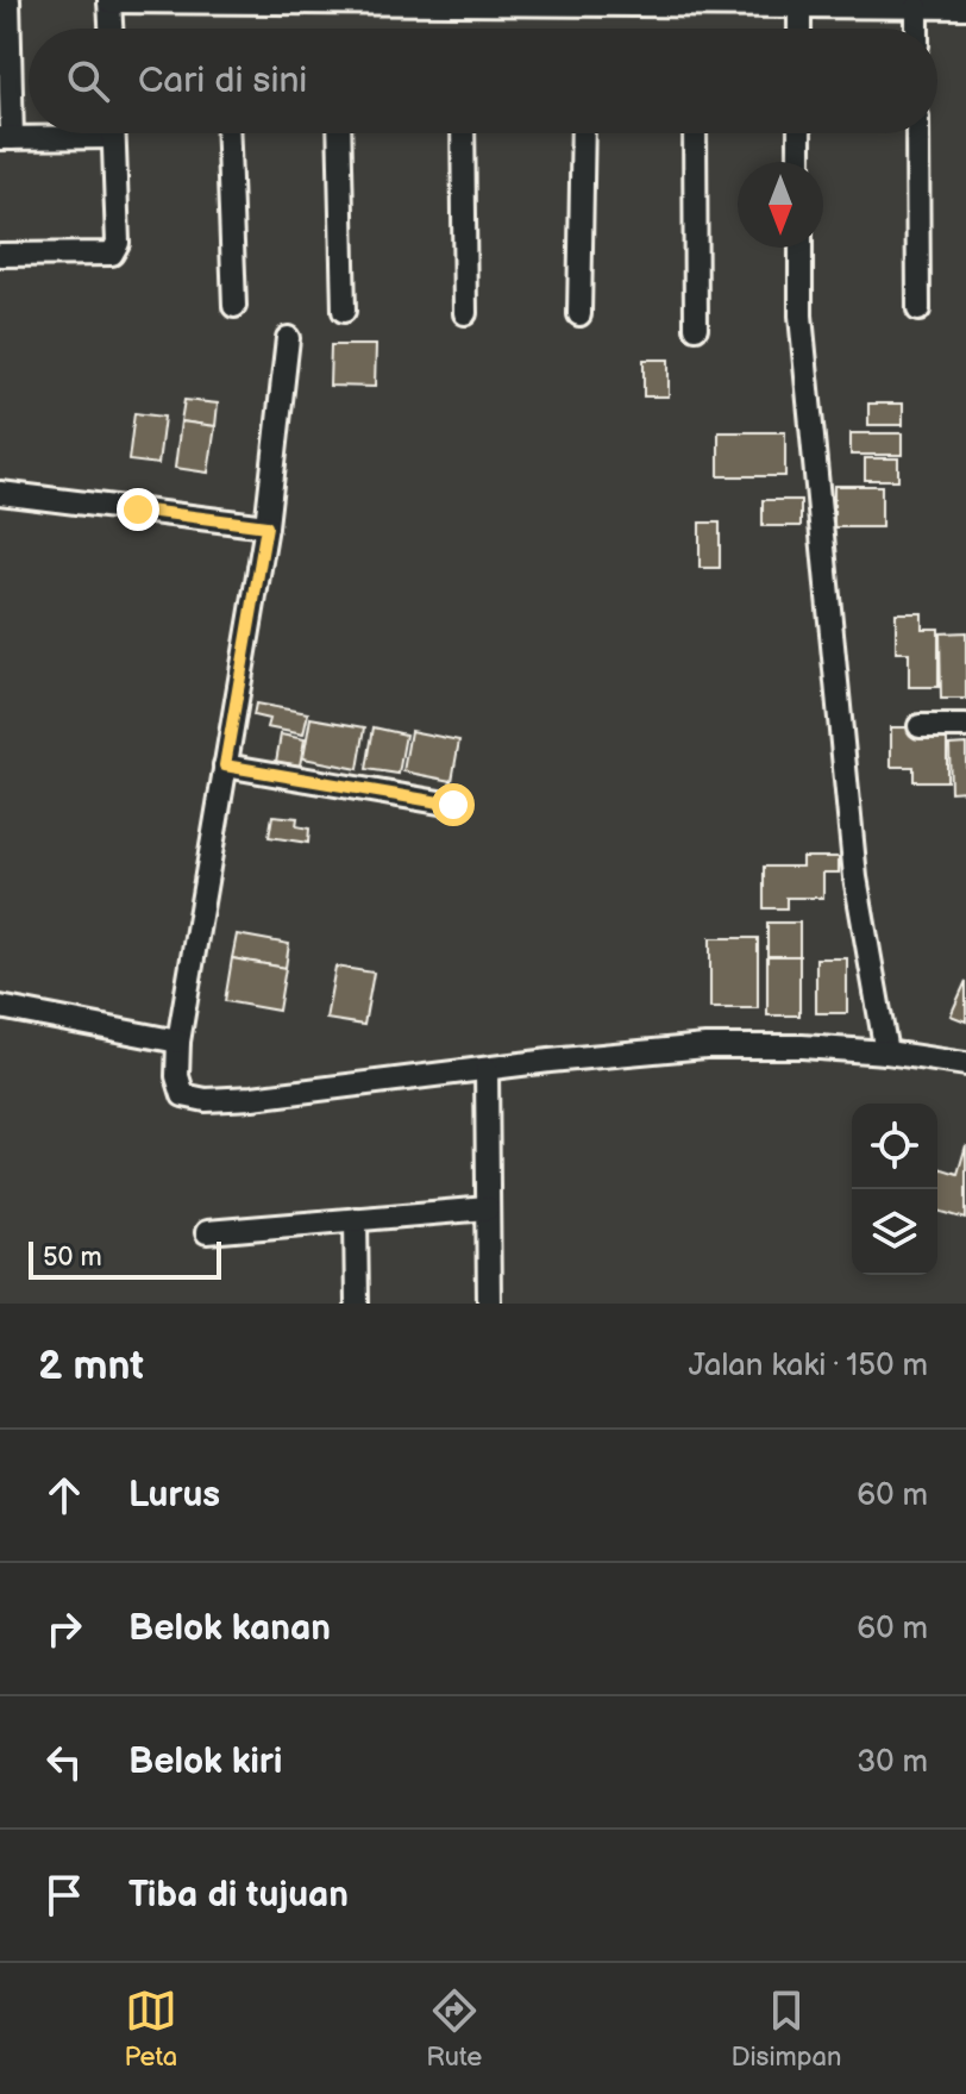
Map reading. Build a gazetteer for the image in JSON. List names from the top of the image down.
{
  "scale_bar": "50 m",
  "north": "bottom",
  "page": {
    "search": "Cari di sini",
    "scale": "50 m",
    "heading": ["2 mnt", "Jalan kaki · 150 m"],
    "list": [
      ["Lurus", "60 m"],
      ["Belok kanan", "60 m"],
      ["Belok kiri", "30 m"],
      "Tiba di tujuan"
    ],
    "nav": ["Peta", "Rute", "Disimpan"]
  }
}
